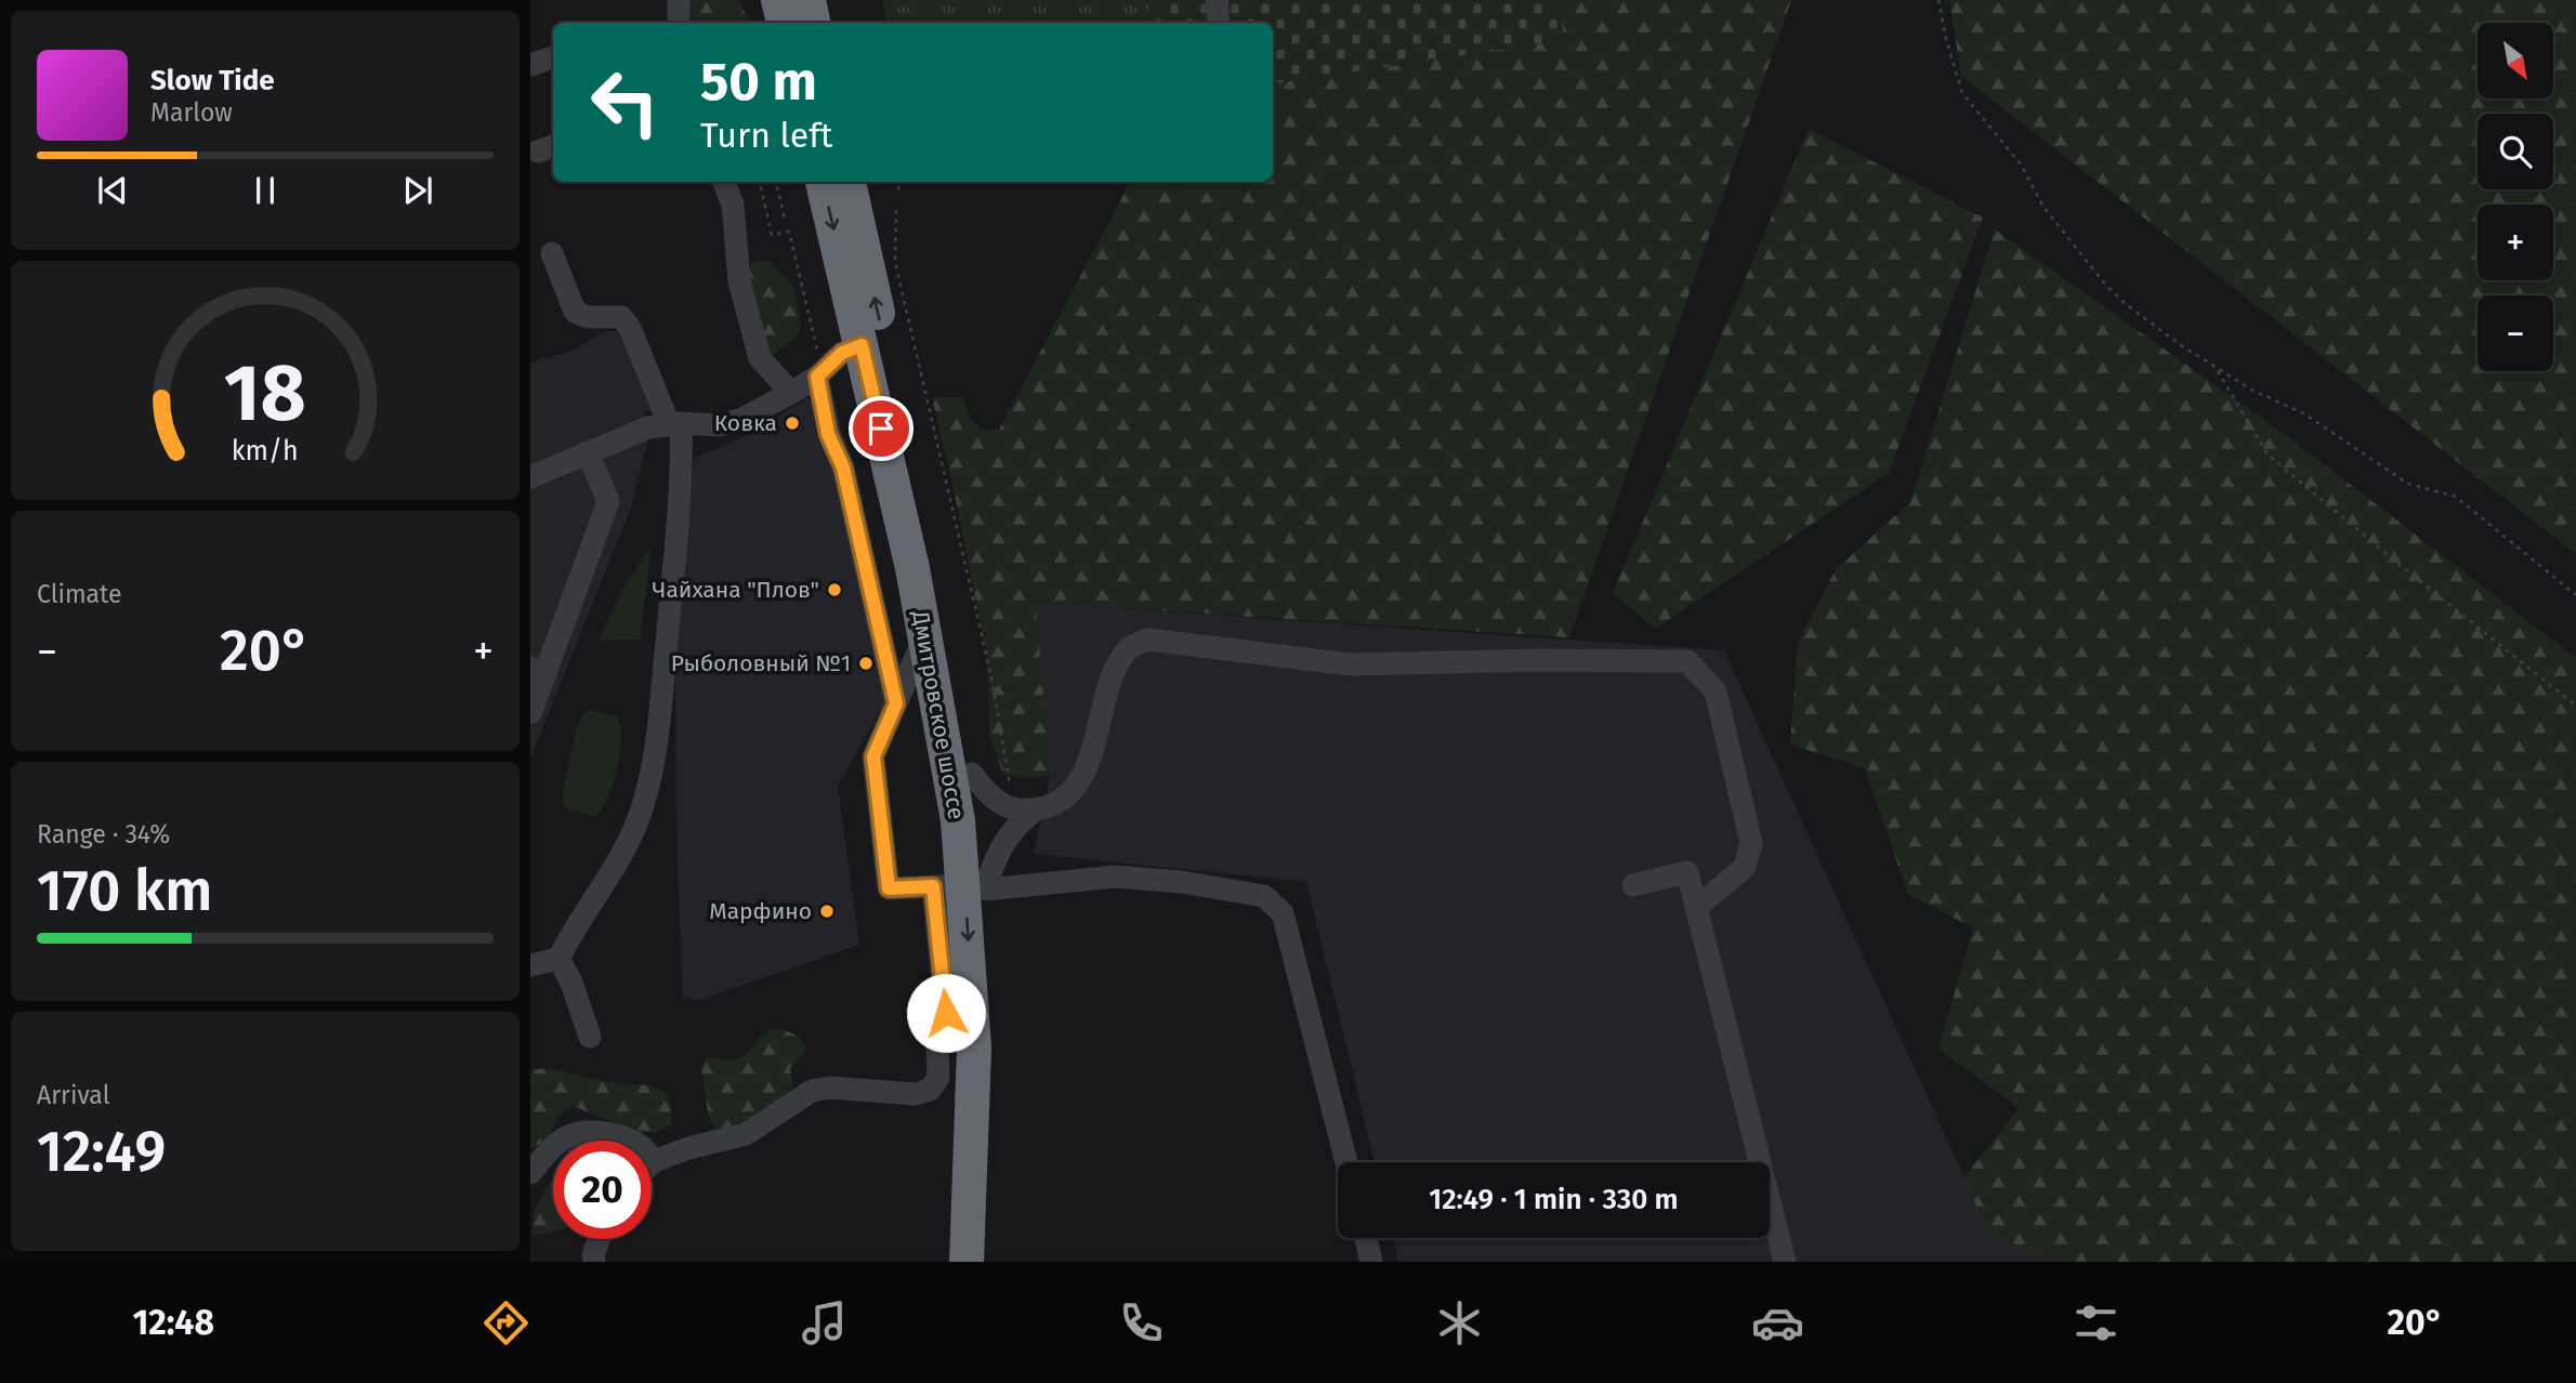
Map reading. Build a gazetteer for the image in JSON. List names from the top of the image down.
{
  "streets": {
    "highway": ["Дмитровское шоссе"]
  },
  "places": [
    "Ковка",
    "Чайхана \"Плов\"",
    "Рыболовный №1",
    "Марфино"
  ],
  "north": "bottom right",
  "page": {
    "map_buttons": ["+", "−"],
    "turn": ["50 m", "Turn left"],
    "song": ["Slow Tide", "Marlow"],
    "tile": [
      "Climate",
      ["Range · 34%", "170 km"],
      ["Arrival", "12:49"]
    ],
    "heat": ["−", "20°", "+"],
    "limit": "20",
    "trip": "12:49 · 1 min · 330 m",
    "tabs": ["12:48", "20°"],
    "gauge": ["18", "km/h"]
  }
}
